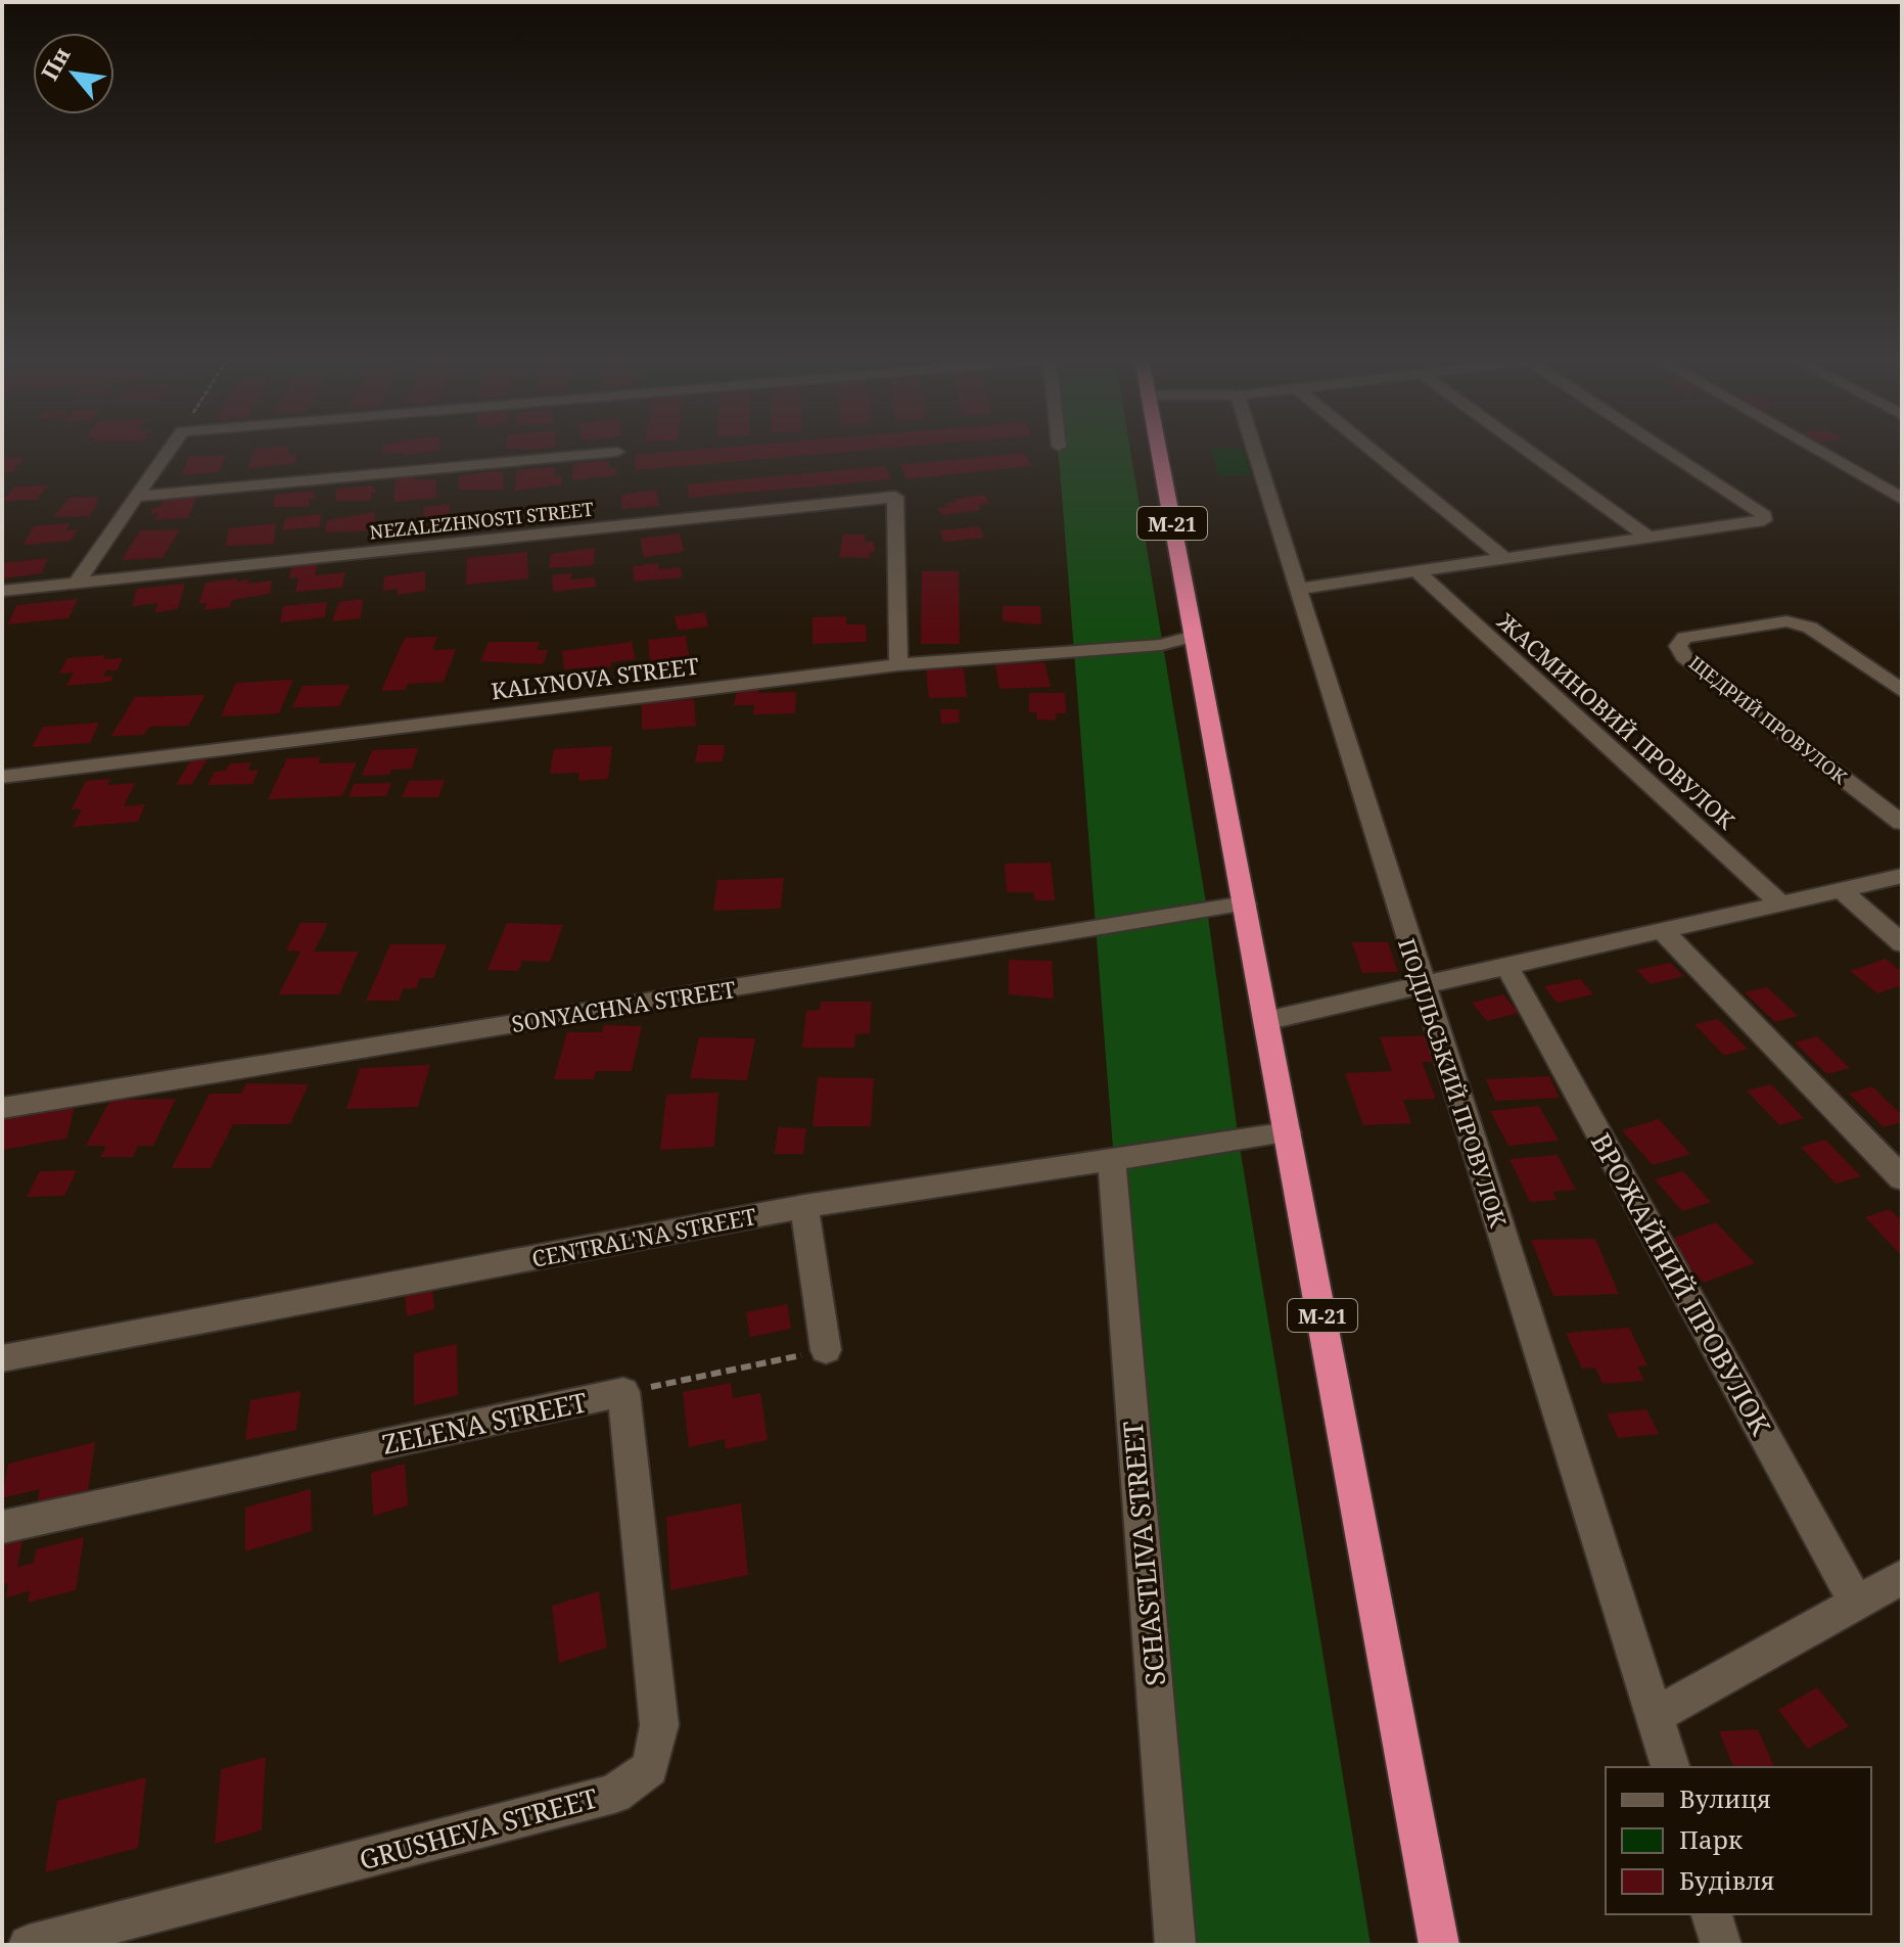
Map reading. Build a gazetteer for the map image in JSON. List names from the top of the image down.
{
  "streets": {
    "highway": ["М-21"],
    "street": [
      "NEZALEZHNOSTI STREET",
      "KALYNOVA STREET",
      "ЩЕДРИЙ ПРОВУЛОК",
      "ЖАСМИНОВИЙ ПРОВУЛОК",
      "SONYACHNA STREET",
      "ПОДІЛЬСЬКИЙ ПРОВУЛОК",
      "CENTRAL'NA STREET",
      "ВРОЖАЙНИЙ ПРОВУЛОК",
      "ZELENA STREET",
      "SCHASTLIVA STREET",
      "GRUSHEVA STREET"
    ]
  },
  "crossings": [
    ["NEZALEZHNOSTI STREET", "KALYNOVA STREET"],
    ["М-21", "KALYNOVA STREET"],
    ["М-21", "SONYACHNA STREET"],
    ["М-21", "CENTRAL'NA STREET"],
    ["CENTRAL'NA STREET", "SCHASTLIVA STREET"],
    ["ZELENA STREET", "GRUSHEVA STREET"]
  ],
  "legend": ["Вулиця", "Парк", "Будівля"],
  "north": "top left"
}
